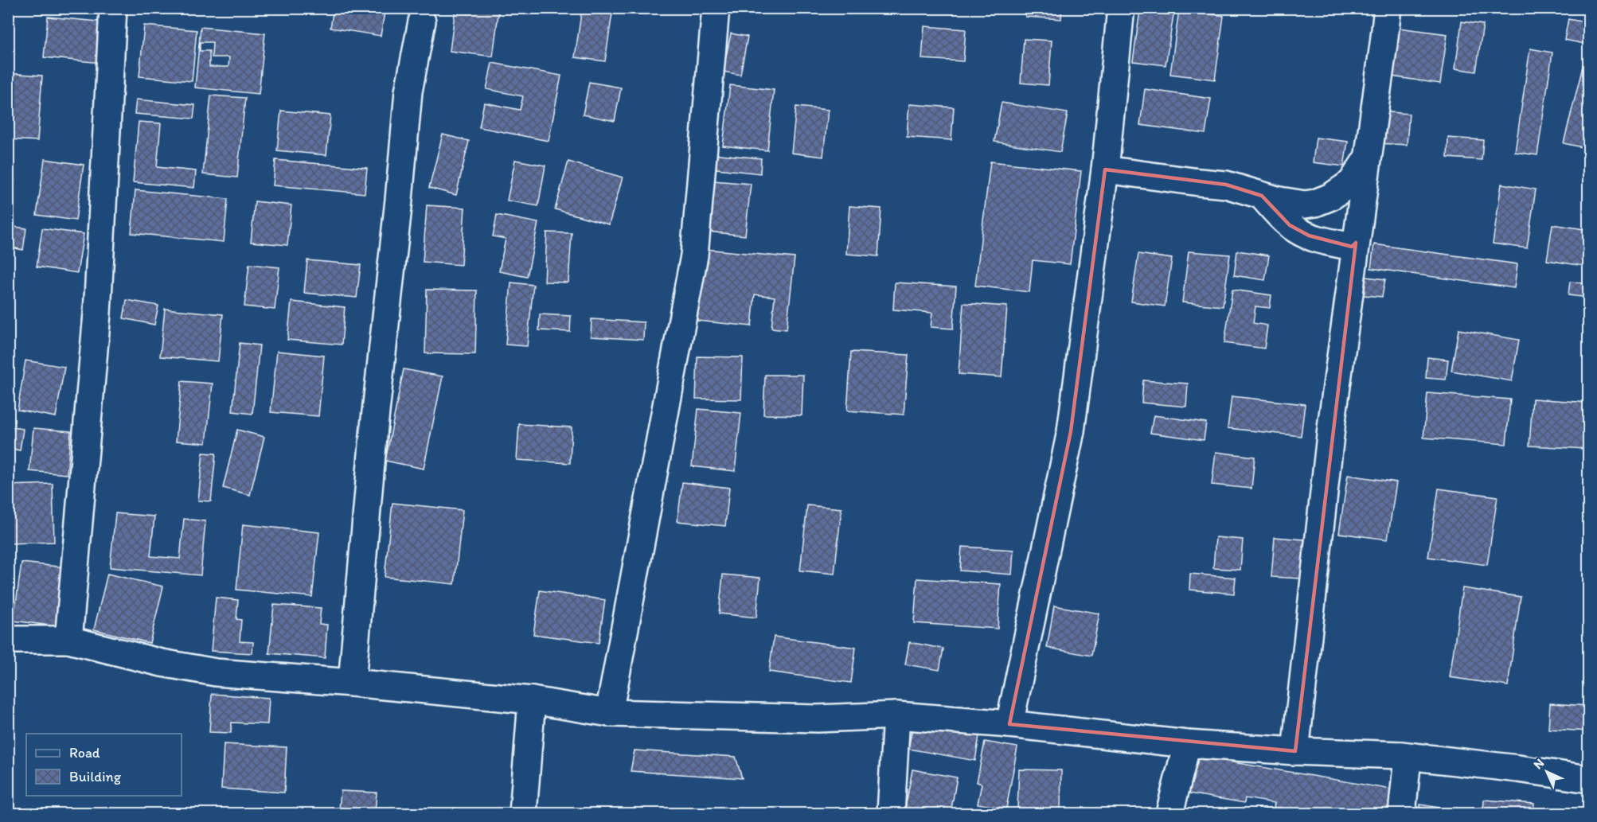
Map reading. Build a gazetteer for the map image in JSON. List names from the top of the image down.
{
  "legend": ["Road", "Building"],
  "north": "top left"
}
